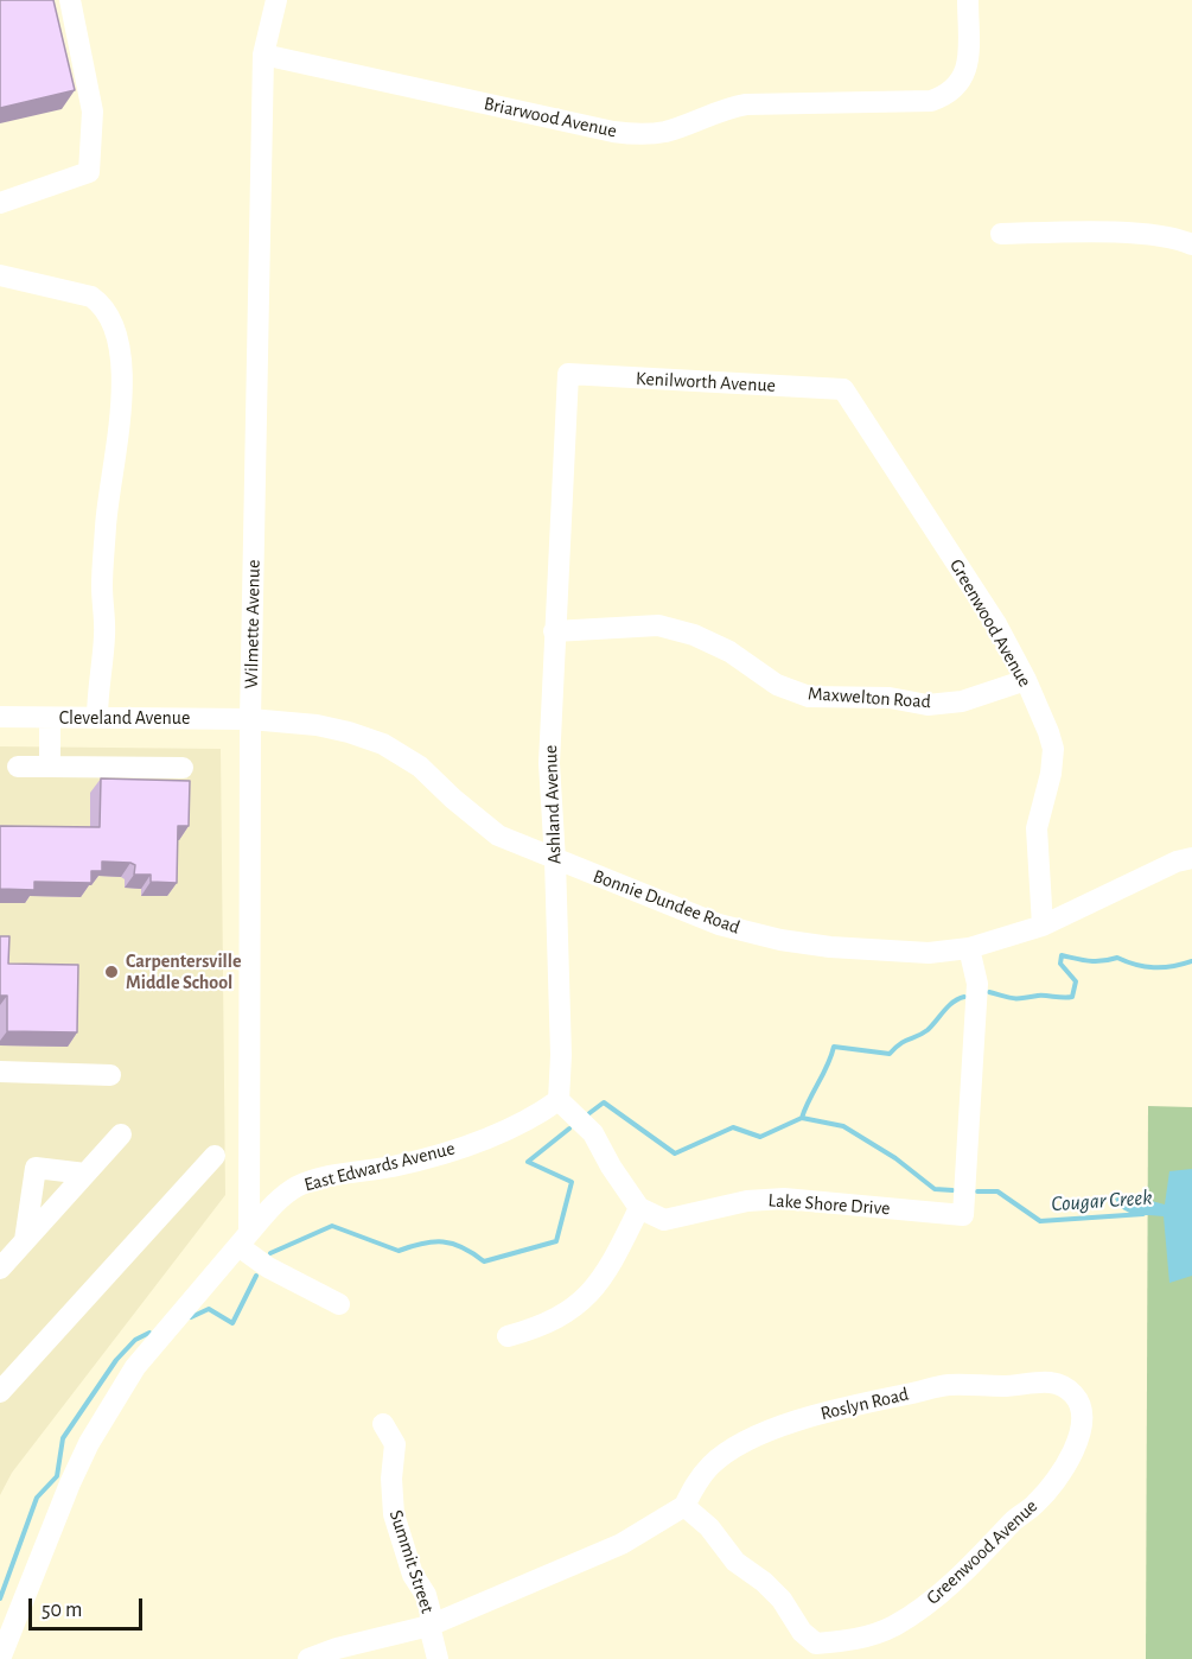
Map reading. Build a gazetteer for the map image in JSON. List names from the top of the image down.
{
  "streets": {
    "street": [
      "Briarwood Avenue",
      "Kenilworth Avenue",
      "Greenwood Avenue",
      "Wilmette Avenue",
      "Maxwelton Road",
      "Cleveland Avenue",
      "Ashland Avenue",
      "Bonnie Dundee Road",
      "East Edwards Avenue",
      "Lake Shore Drive",
      "Roslyn Road",
      "Summit Street"
    ]
  },
  "crossings": [
    ["Briarwood Avenue", "Wilmette Avenue"],
    ["Kenilworth Avenue", "Greenwood Avenue"],
    ["Kenilworth Avenue", "Ashland Avenue"],
    ["Greenwood Avenue", "Maxwelton Road"],
    ["Greenwood Avenue", "Bonnie Dundee Road"],
    ["Greenwood Avenue", "Roslyn Road"],
    ["Wilmette Avenue", "Cleveland Avenue"],
    ["Wilmette Avenue", "Bonnie Dundee Road"],
    ["Wilmette Avenue", "East Edwards Avenue"],
    ["Maxwelton Road", "Ashland Avenue"],
    ["Cleveland Avenue", "Bonnie Dundee Road"],
    ["Ashland Avenue", "Bonnie Dundee Road"],
    ["Ashland Avenue", "East Edwards Avenue"],
    ["Bonnie Dundee Road", "Lake Shore Drive"],
    ["Roslyn Road", "Summit Street"]
  ],
  "water": ["Cougar Creek"],
  "places": ["Carpentersville Middle School"],
  "scale_bar": "50 m"
}
